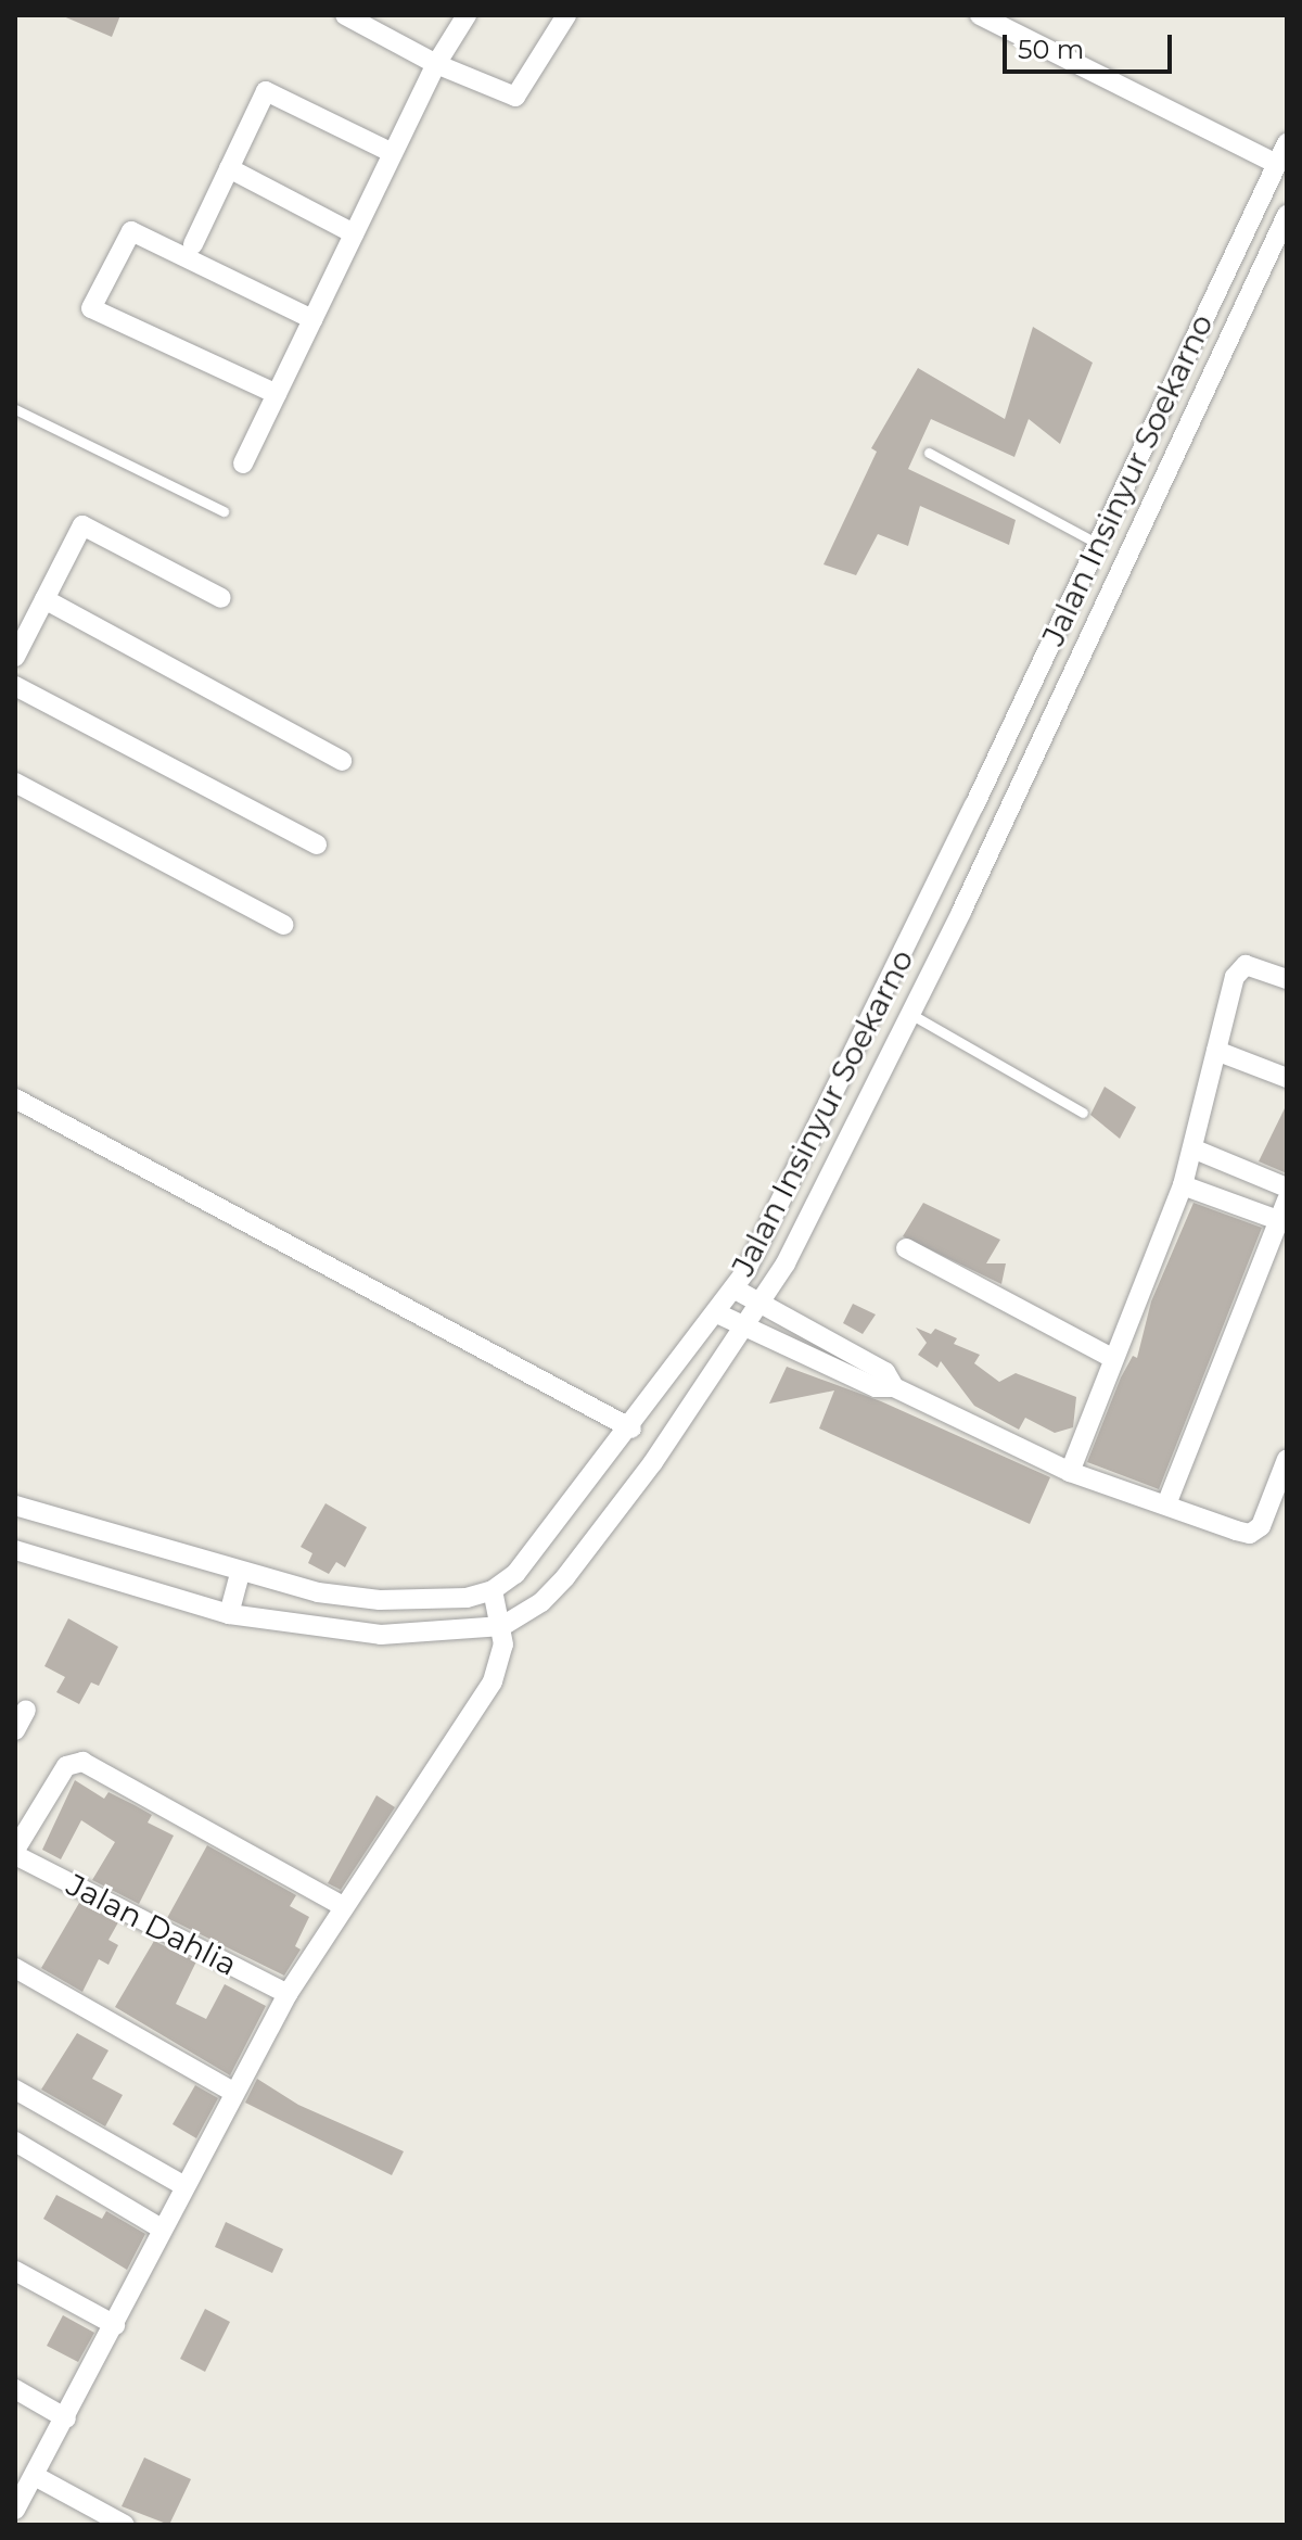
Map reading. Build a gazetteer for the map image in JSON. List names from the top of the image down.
{
  "streets": {
    "street": ["Jalan Insinyur Soekarno", "Jalan Dahlia"]
  },
  "scale_bar": "50 m"
}
